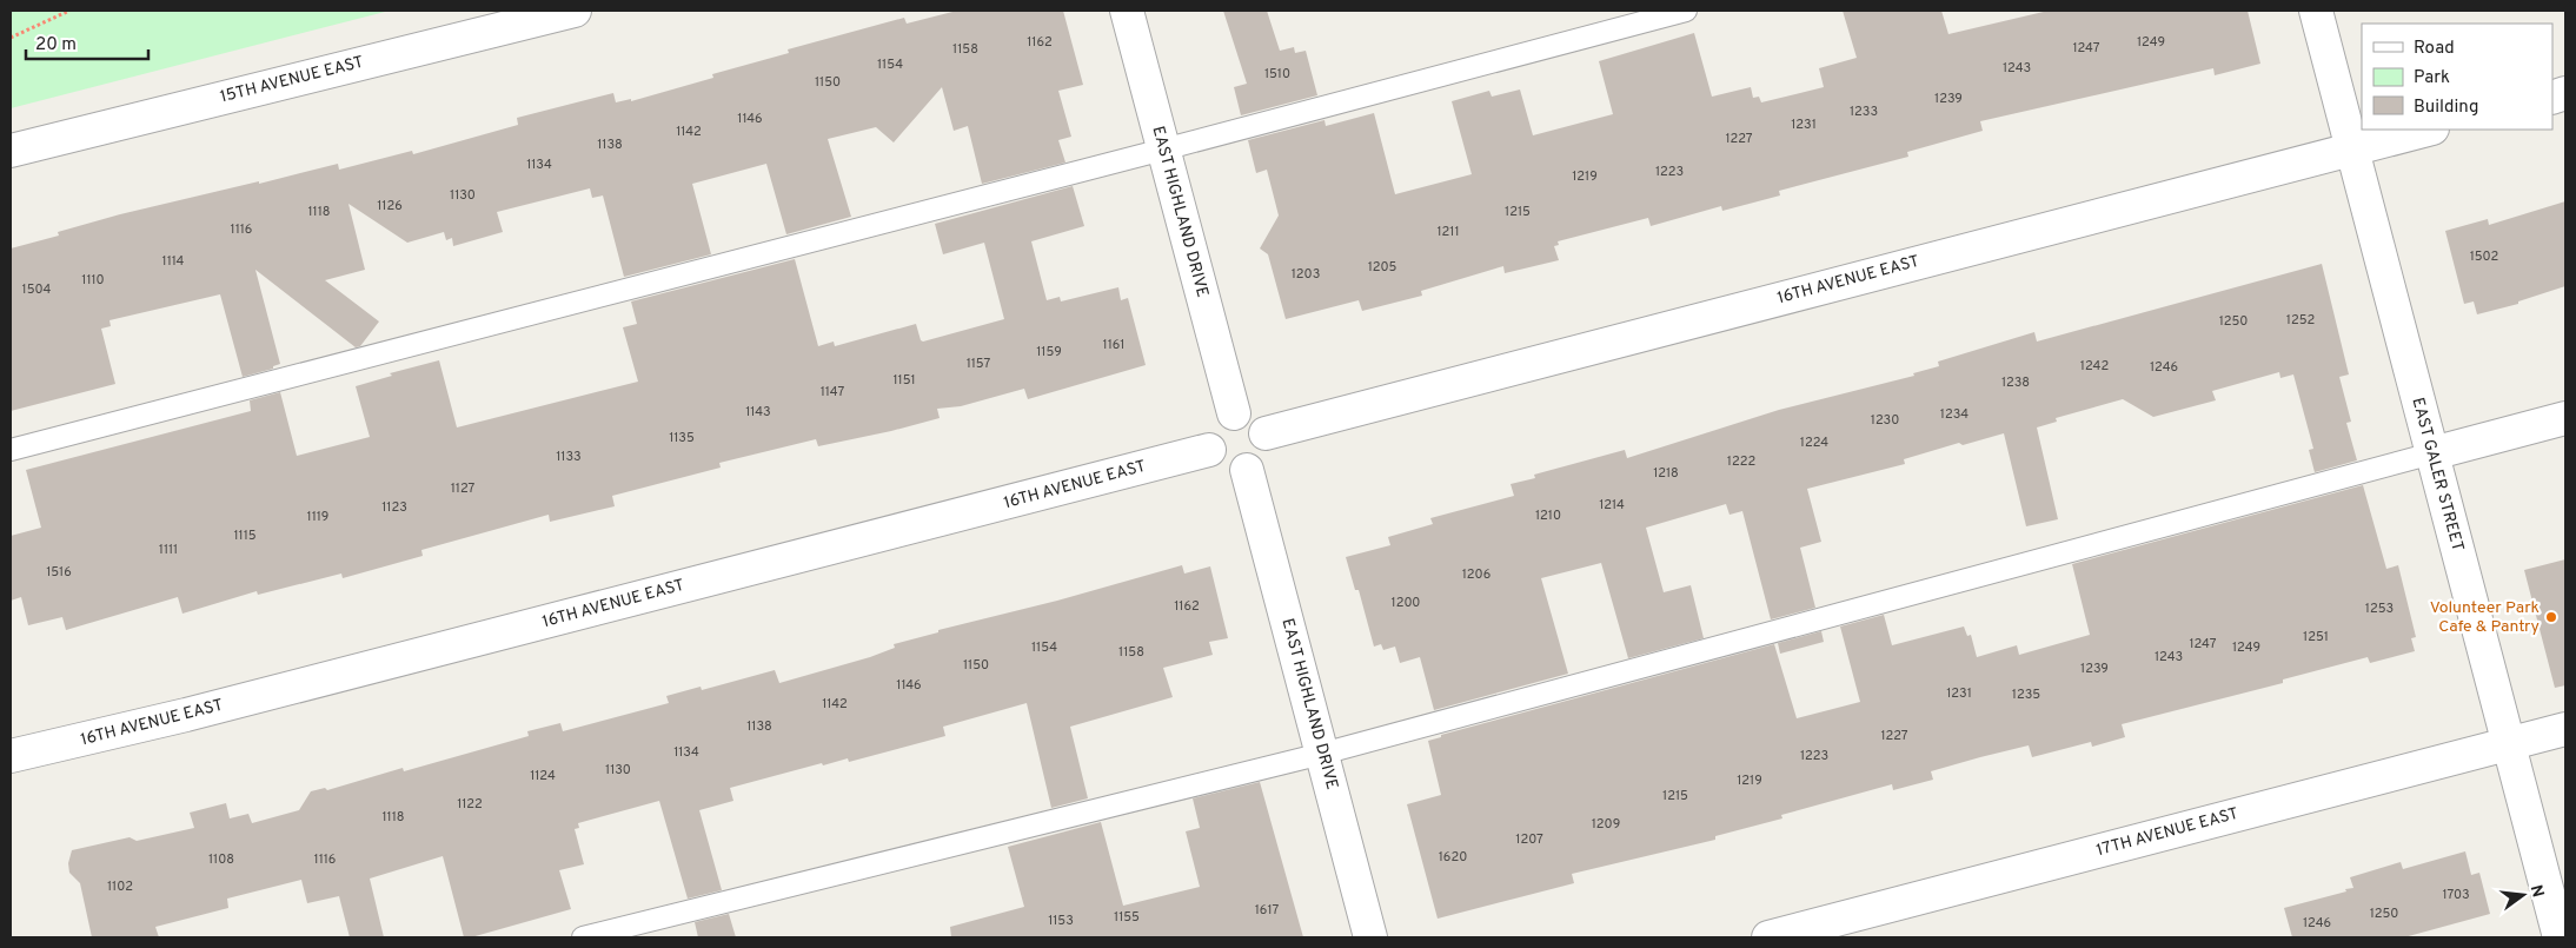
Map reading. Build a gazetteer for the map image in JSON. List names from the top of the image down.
{
  "streets": {
    "street": [
      "15TH AVENUE EAST",
      "EAST HIGHLAND DRIVE",
      "16TH AVENUE EAST",
      "EAST GALER STREET",
      "17TH AVENUE EAST"
    ]
  },
  "crossings": [
    ["EAST HIGHLAND DRIVE", "16TH AVENUE EAST"],
    ["16TH AVENUE EAST", "EAST GALER STREET"],
    ["EAST GALER STREET", "17TH AVENUE EAST"]
  ],
  "places": ["Volunteer Park Cafe & Pantry"],
  "house_numbers": [
    "1162",
    "1249",
    "1247",
    "1158",
    "1154",
    "1243",
    "1510",
    "1150",
    "1239",
    "1233",
    "1146",
    "1231",
    "1142",
    "1227",
    "1138",
    "1134",
    "1223",
    "1219",
    "1130",
    "1126",
    "1118",
    "1215",
    "1116",
    "1211",
    "1502",
    "1114",
    "1205",
    "1203",
    "1110",
    "1504",
    "1252",
    "1250",
    "1161",
    "1159",
    "1157",
    "1242",
    "1246",
    "1151",
    "1238",
    "1147",
    "1143",
    "1234",
    "1230",
    "1135",
    "1224",
    "1133",
    "1222",
    "1218",
    "1127",
    "1214",
    "1123",
    "1210",
    "1119",
    "1115",
    "1111",
    "1516",
    "1206",
    "1200",
    "1162",
    "1253",
    "1251",
    "1247",
    "1154",
    "1249",
    "1158",
    "1243",
    "1150",
    "1239",
    "1146",
    "1231",
    "1235",
    "1142",
    "1138",
    "1227",
    "1134",
    "1223",
    "1130",
    "1124",
    "1219",
    "1215",
    "1122",
    "1118",
    "1209",
    "1207",
    "1620",
    "1108",
    "1116",
    "1102",
    "1703",
    "1617",
    "1250",
    "1155",
    "1153",
    "1246"
  ],
  "legend": ["Road", "Park", "Building"],
  "scale_bar": "20 m",
  "north": "right"
}
